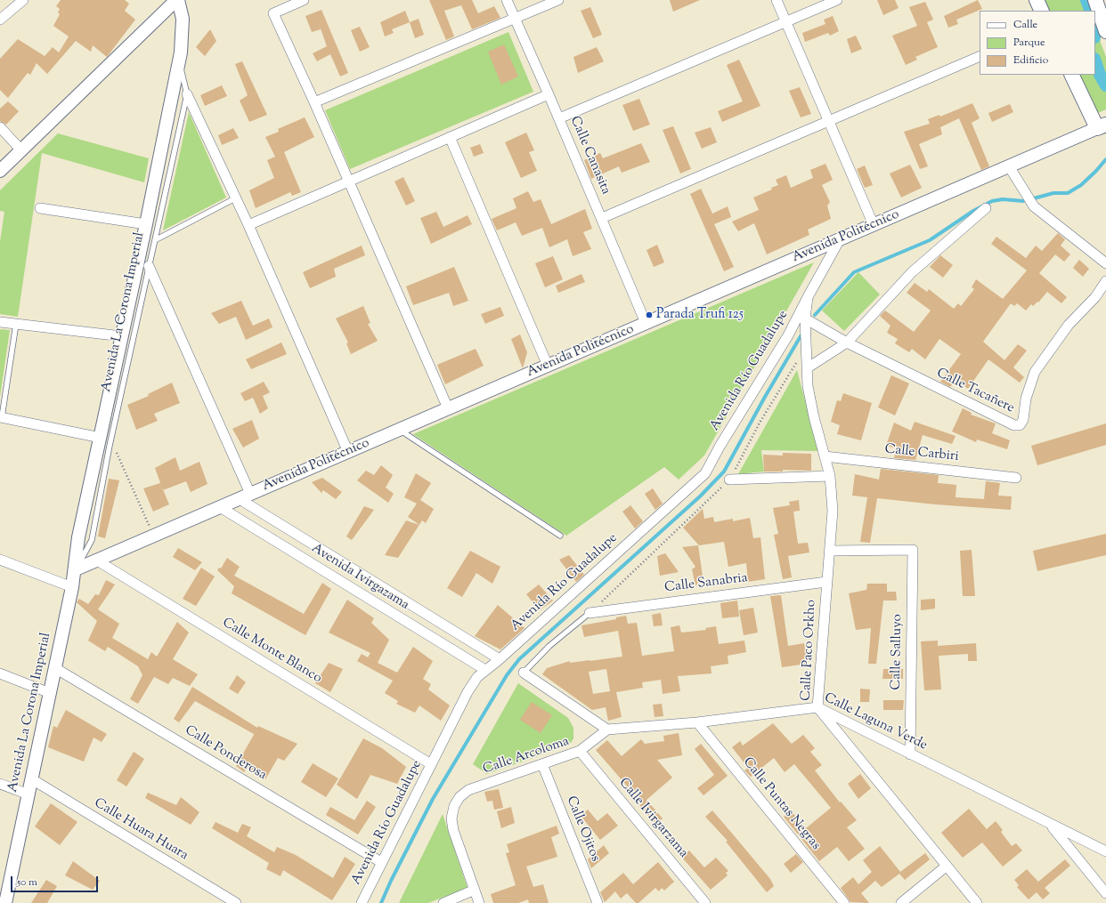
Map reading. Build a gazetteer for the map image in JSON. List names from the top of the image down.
{
  "streets": {
    "street": [
      "Calle Canasita",
      "Avenida Politécnico",
      "Avenida La Corona Imperial",
      "Avenida Río Guadalupe",
      "Calle Tacañere",
      "Calle Carbiri",
      "Avenida Ivirgazama",
      "Calle Sanabria",
      "Calle Paco Orkho",
      "Calle Monte Blanco",
      "Calle Salluyo",
      "Calle Laguna Verde",
      "Calle Ponderosa",
      "Calle Arcoloma",
      "Calle Puntas Negras",
      "Calle Ivirgarzama",
      "Calle Ojitos",
      "Calle Huara Huara"
    ]
  },
  "crossings": [
    ["Calle Canasita", "Avenida Politécnico"],
    ["Avenida Politécnico", "Avenida La Corona Imperial"],
    ["Avenida Politécnico", "Avenida Río Guadalupe"],
    ["Avenida Politécnico", "Avenida Ivirgazama"],
    ["Avenida Politécnico", "Calle Monte Blanco"],
    ["Avenida La Corona Imperial", "Calle Ponderosa"],
    ["Avenida La Corona Imperial", "Calle Huara Huara"],
    ["Avenida Río Guadalupe", "Avenida Ivirgazama"],
    ["Avenida Río Guadalupe", "Calle Paco Orkho"],
    ["Avenida Río Guadalupe", "Calle Monte Blanco"],
    ["Avenida Río Guadalupe", "Calle Ponderosa"],
    ["Calle Tacañere", "Calle Paco Orkho"],
    ["Calle Carbiri", "Calle Paco Orkho"],
    ["Calle Sanabria", "Calle Paco Orkho"],
    ["Calle Paco Orkho", "Calle Salluyo"],
    ["Calle Paco Orkho", "Calle Laguna Verde"],
    ["Calle Salluyo", "Calle Laguna Verde"],
    ["Calle Laguna Verde", "Calle Arcoloma"],
    ["Calle Laguna Verde", "Calle Puntas Negras"],
    ["Calle Arcoloma", "Calle Ivirgarzama"],
    ["Calle Arcoloma", "Calle Ojitos"]
  ],
  "places": ["Parada Trufi 125"],
  "legend": ["Calle", "Parque", "Edificio"],
  "scale_bar": "50 m"
}
